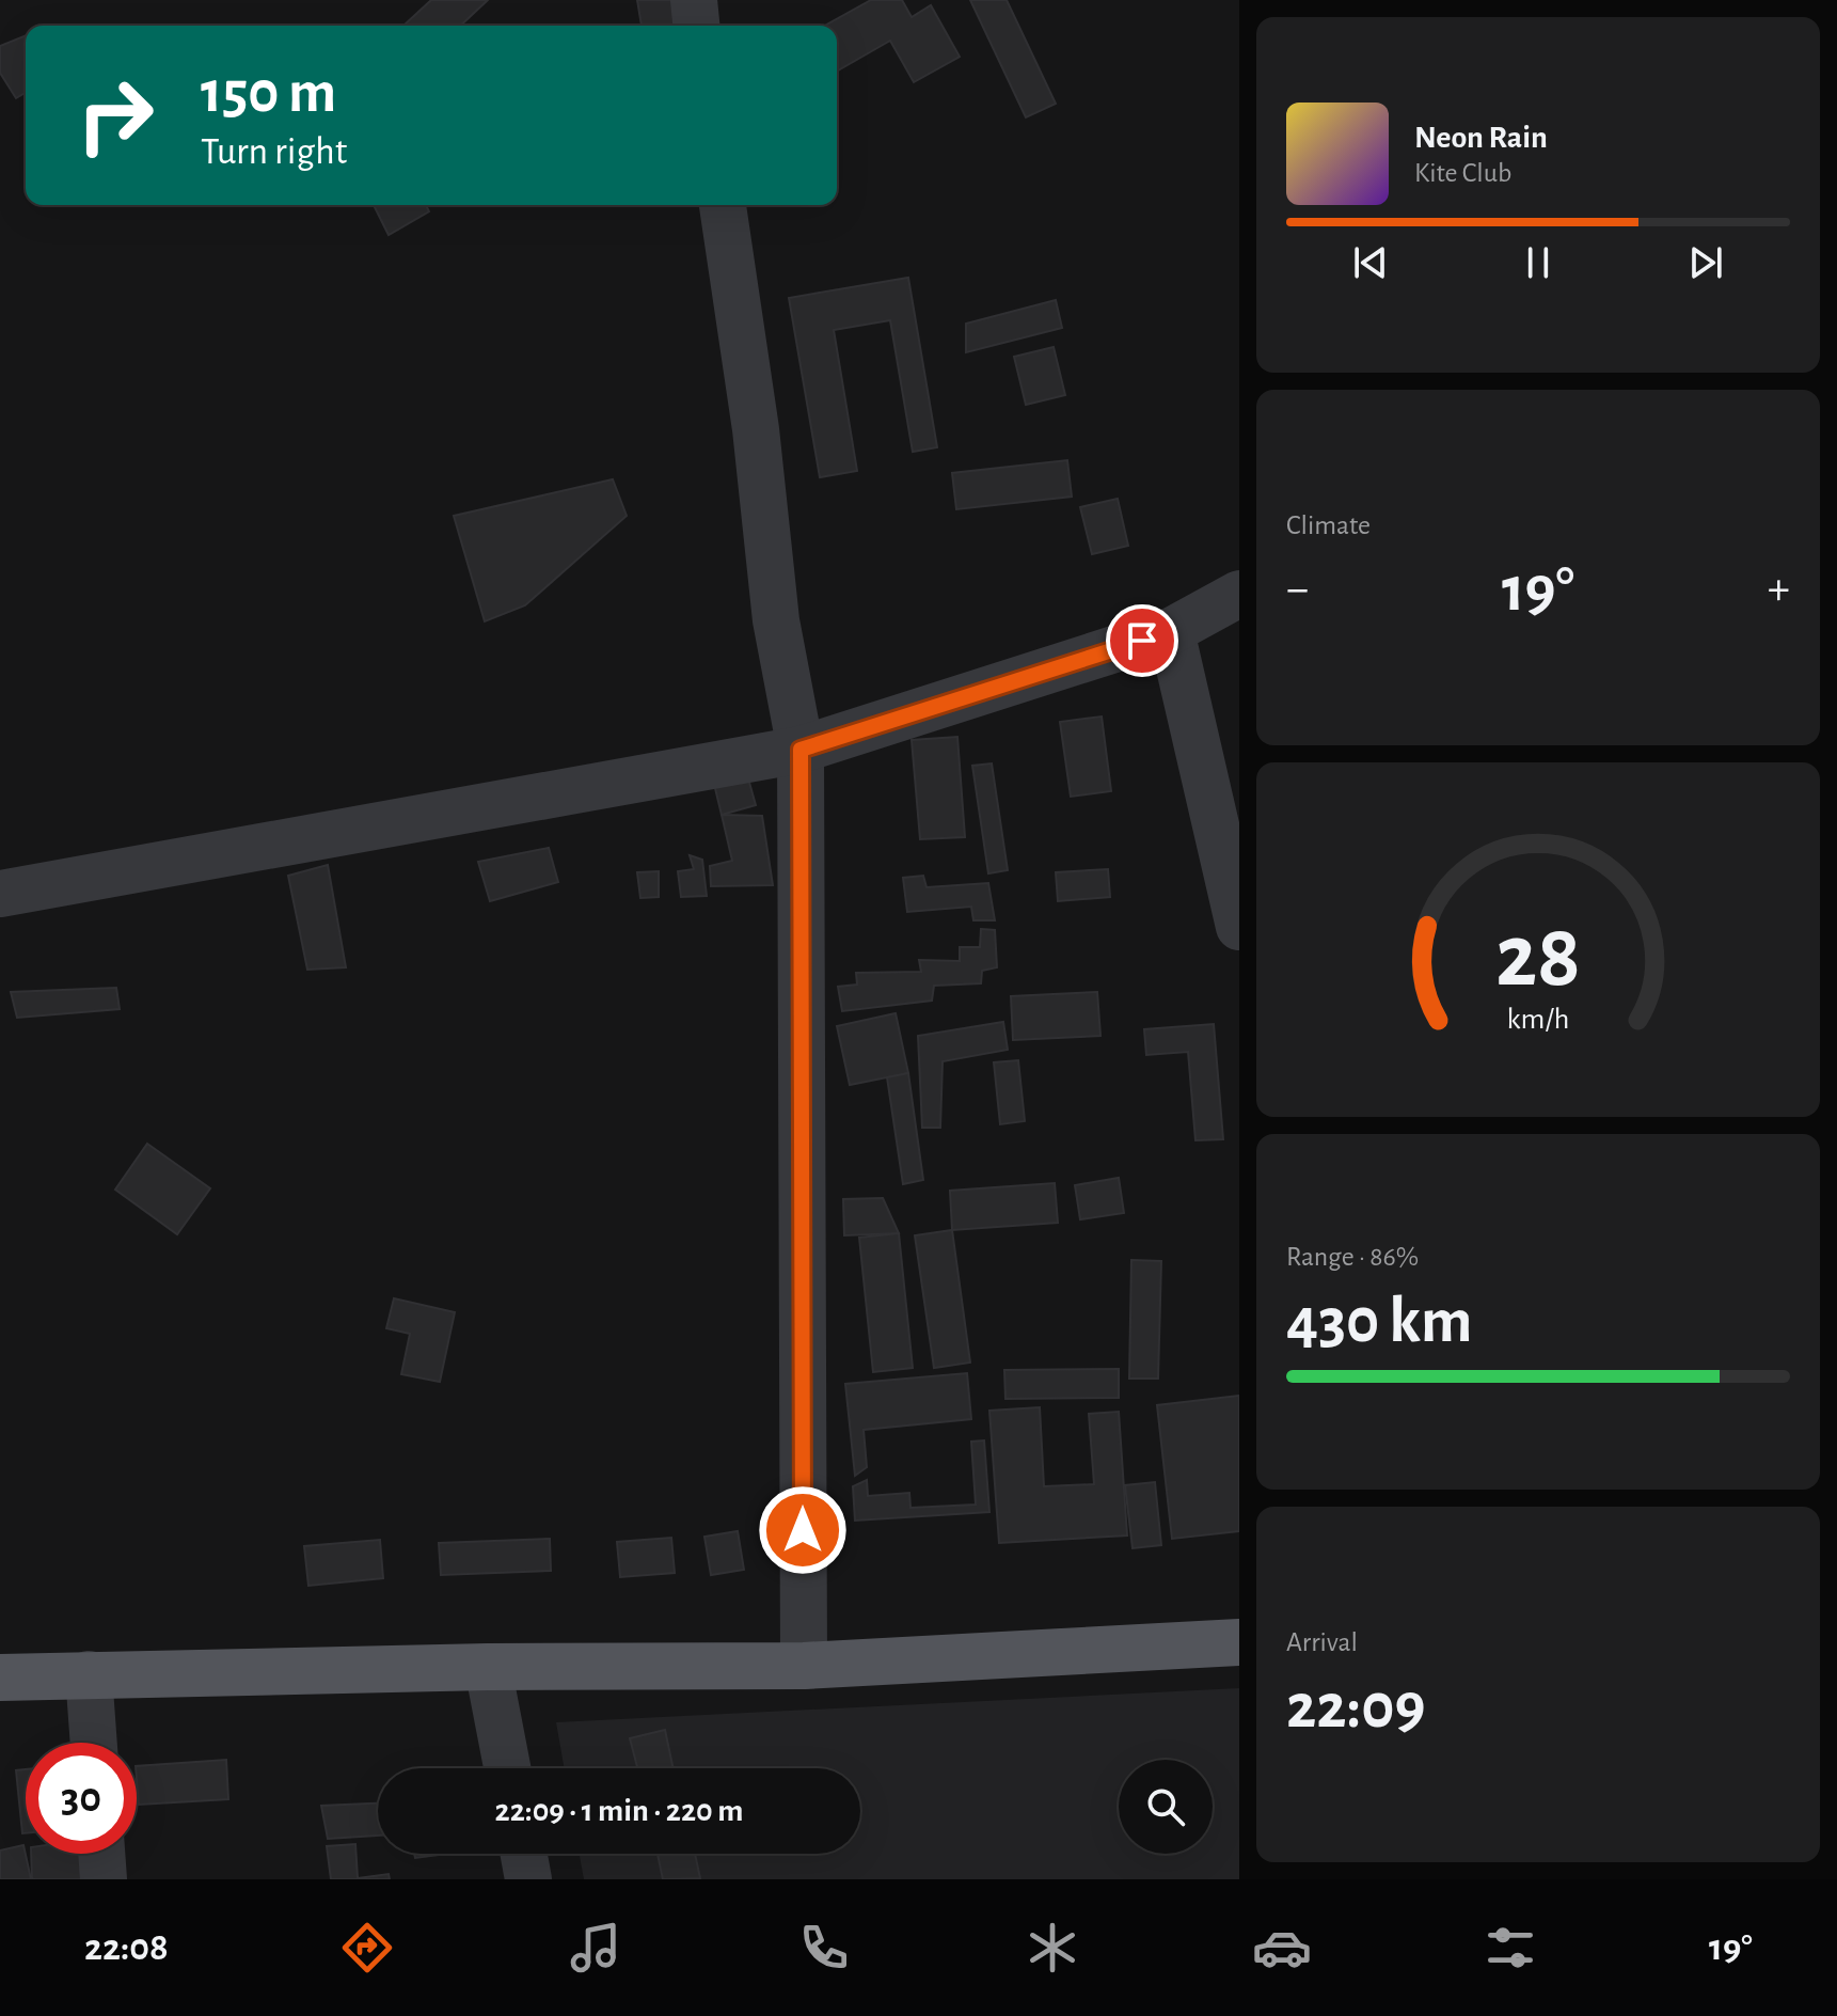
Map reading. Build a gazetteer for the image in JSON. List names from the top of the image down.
{
  "page": {
    "turn": ["150 m", "Turn right"],
    "song": ["Neon Rain", "Kite Club"],
    "tile": [
      "Climate",
      ["Range · 86%", "430 km"],
      ["Arrival", "22:09"]
    ],
    "heat": ["−", "19°", "+"],
    "limit": "30",
    "trip": "22:09 · 1 min · 220 m",
    "tabs": ["22:08", "19°"],
    "gauge": ["28", "km/h"]
  }
}
